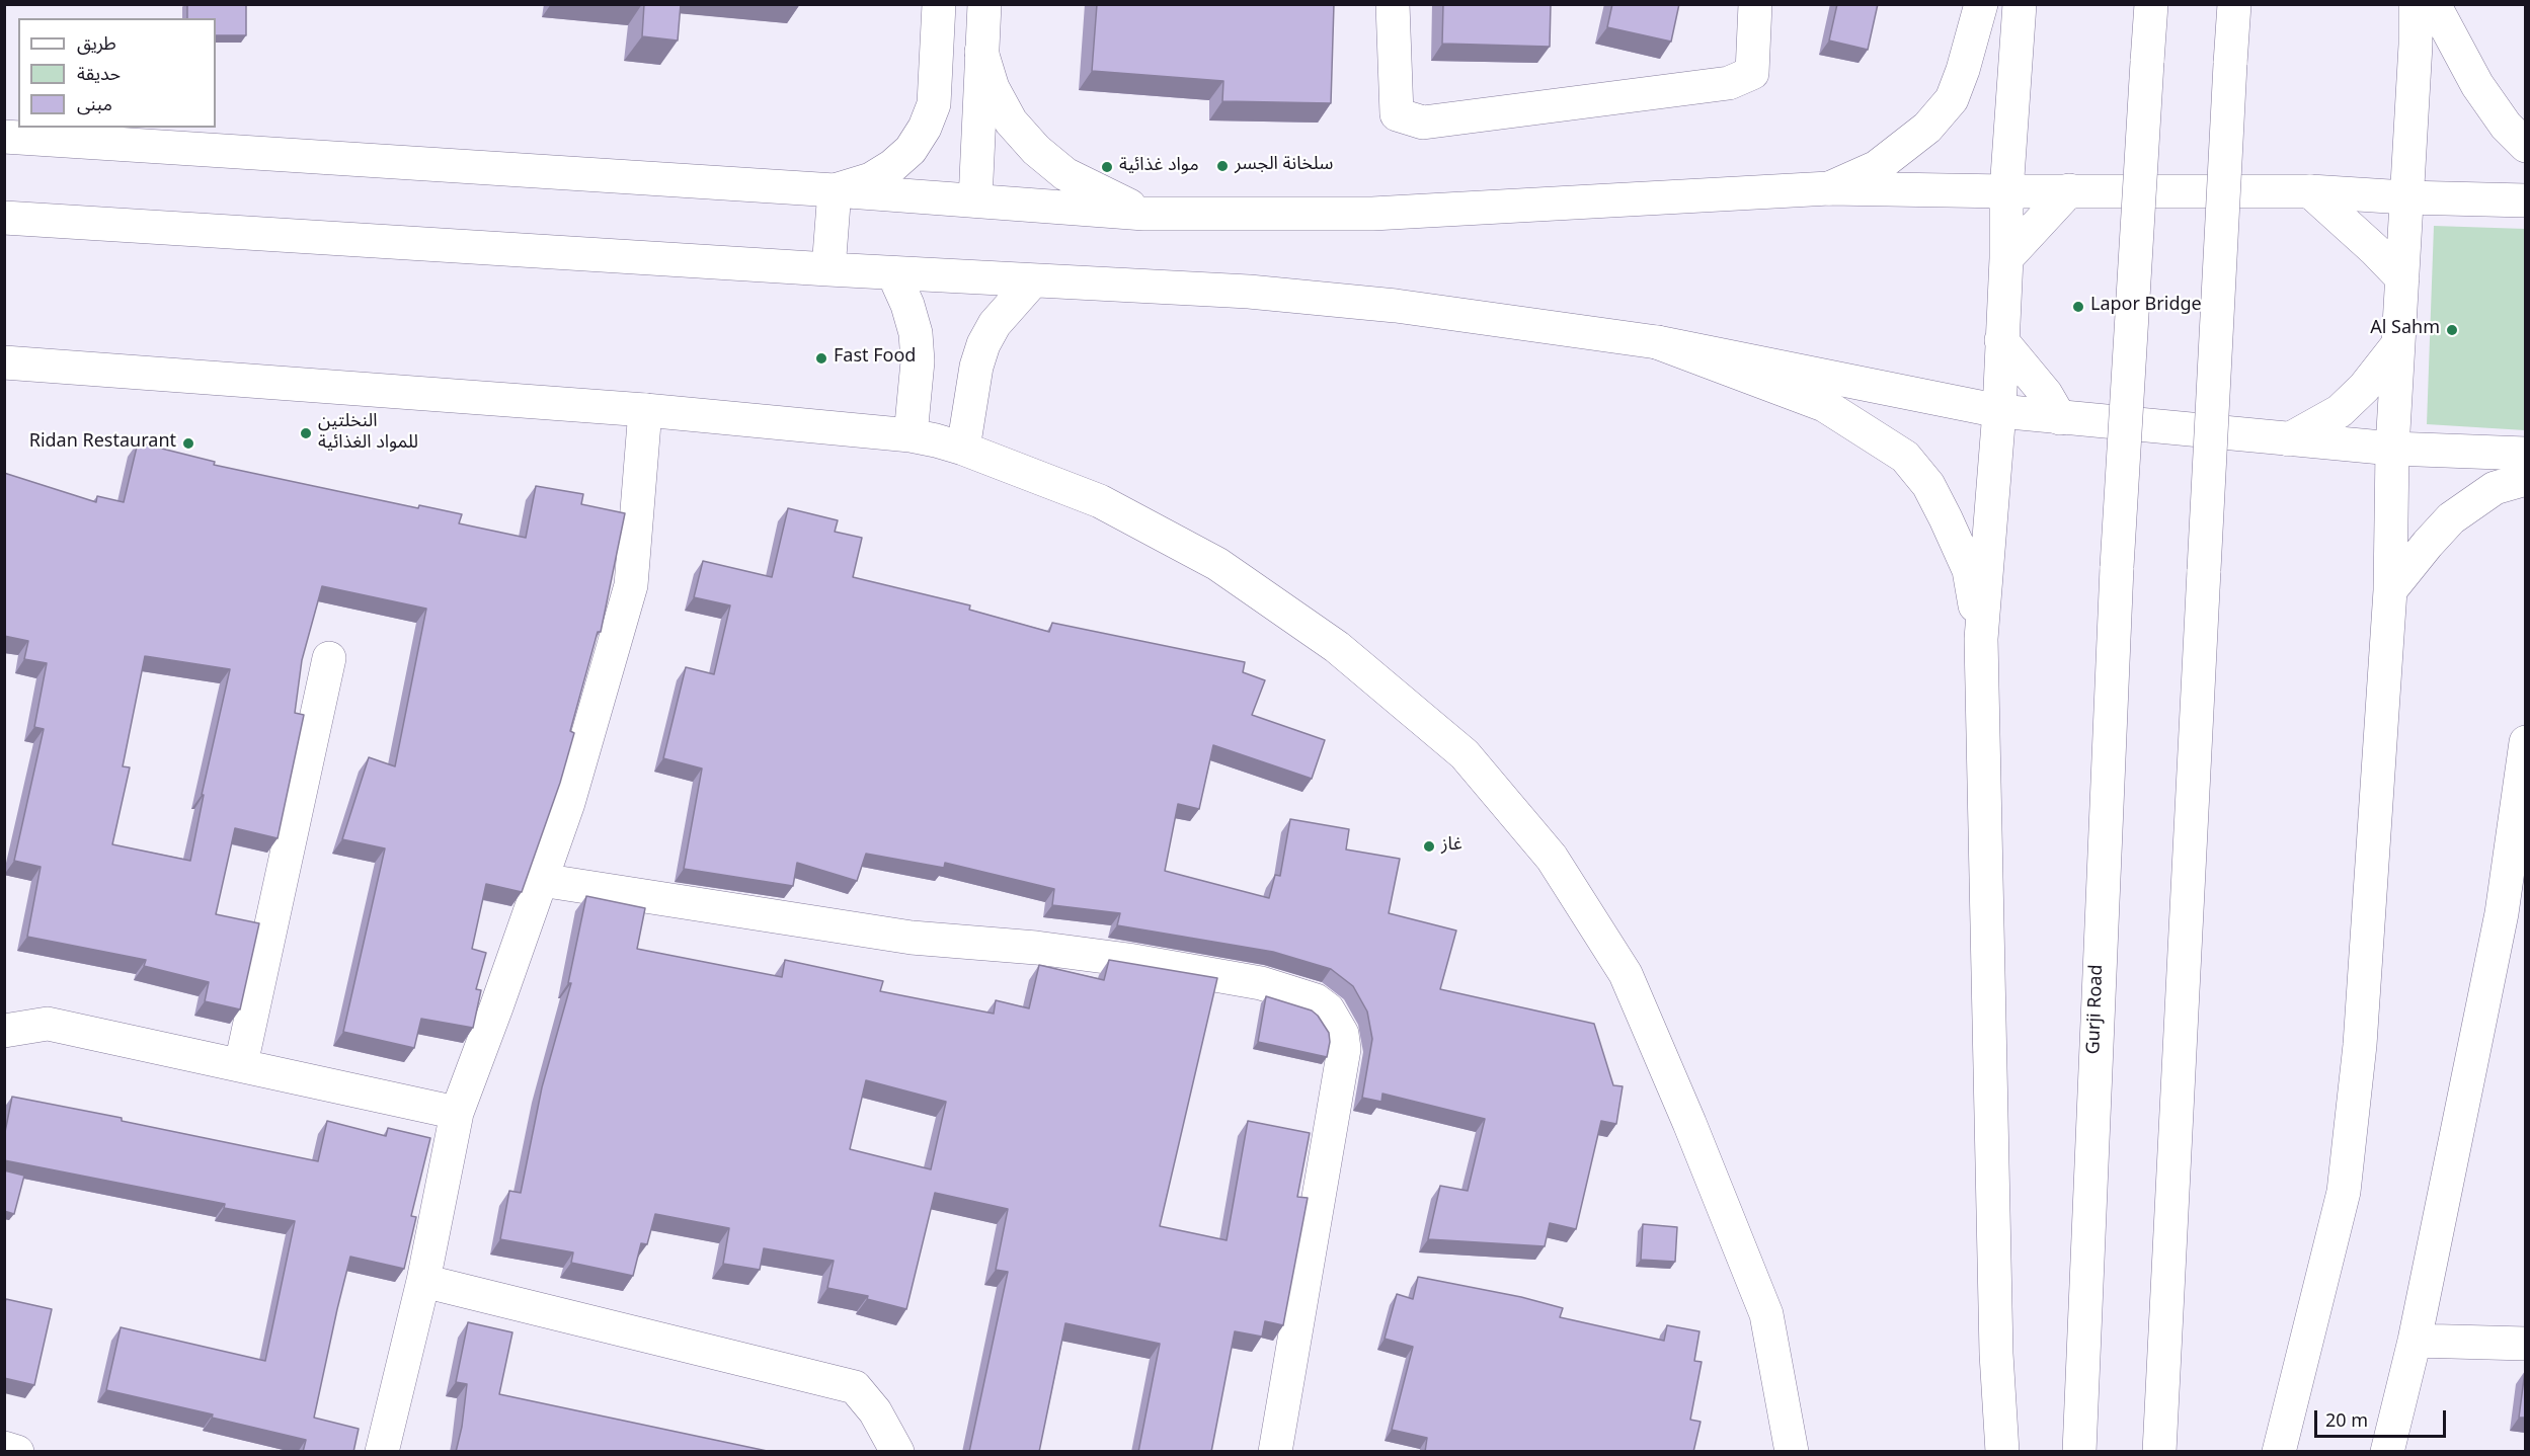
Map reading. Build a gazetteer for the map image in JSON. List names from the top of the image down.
{
  "streets": {
    "main road": ["Gurji Road"]
  },
  "places": [
    "سلخانة الجسر",
    "مواد غذائية",
    "Lapor Bridge",
    "Al Sahm",
    "Fast Food",
    "النخلتين للمواد الغذائية",
    "Ridan Restaurant",
    "غاز"
  ],
  "legend": ["طريق", "حديقة", "مبنى"],
  "scale_bar": "20 m"
}
